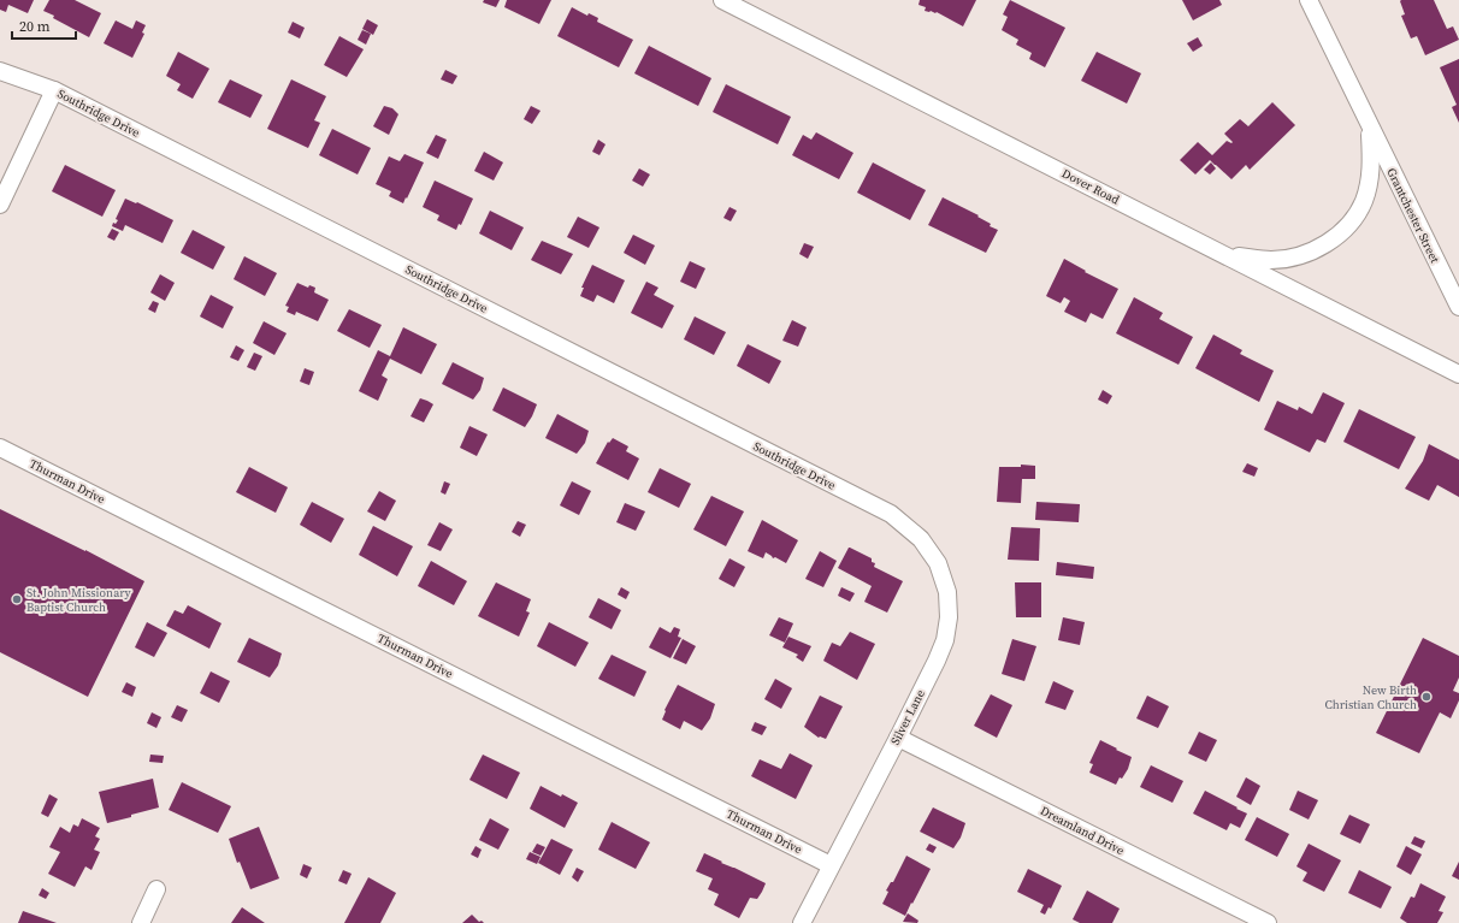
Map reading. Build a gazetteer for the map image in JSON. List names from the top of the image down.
{
  "streets": {
    "street": [
      "Southridge Drive",
      "Dover Road",
      "Grantchester Street",
      "Thurman Drive",
      "Silver Lane",
      "Dreamland Drive"
    ]
  },
  "crossings": [
    ["Southridge Drive", "Silver Lane"],
    ["Dover Road", "Grantchester Street"],
    ["Thurman Drive", "Silver Lane"],
    ["Silver Lane", "Dreamland Drive"]
  ],
  "places": ["St. John Missionary Baptist Church", "New Birth Christian Church"],
  "scale_bar": "20 m"
}
